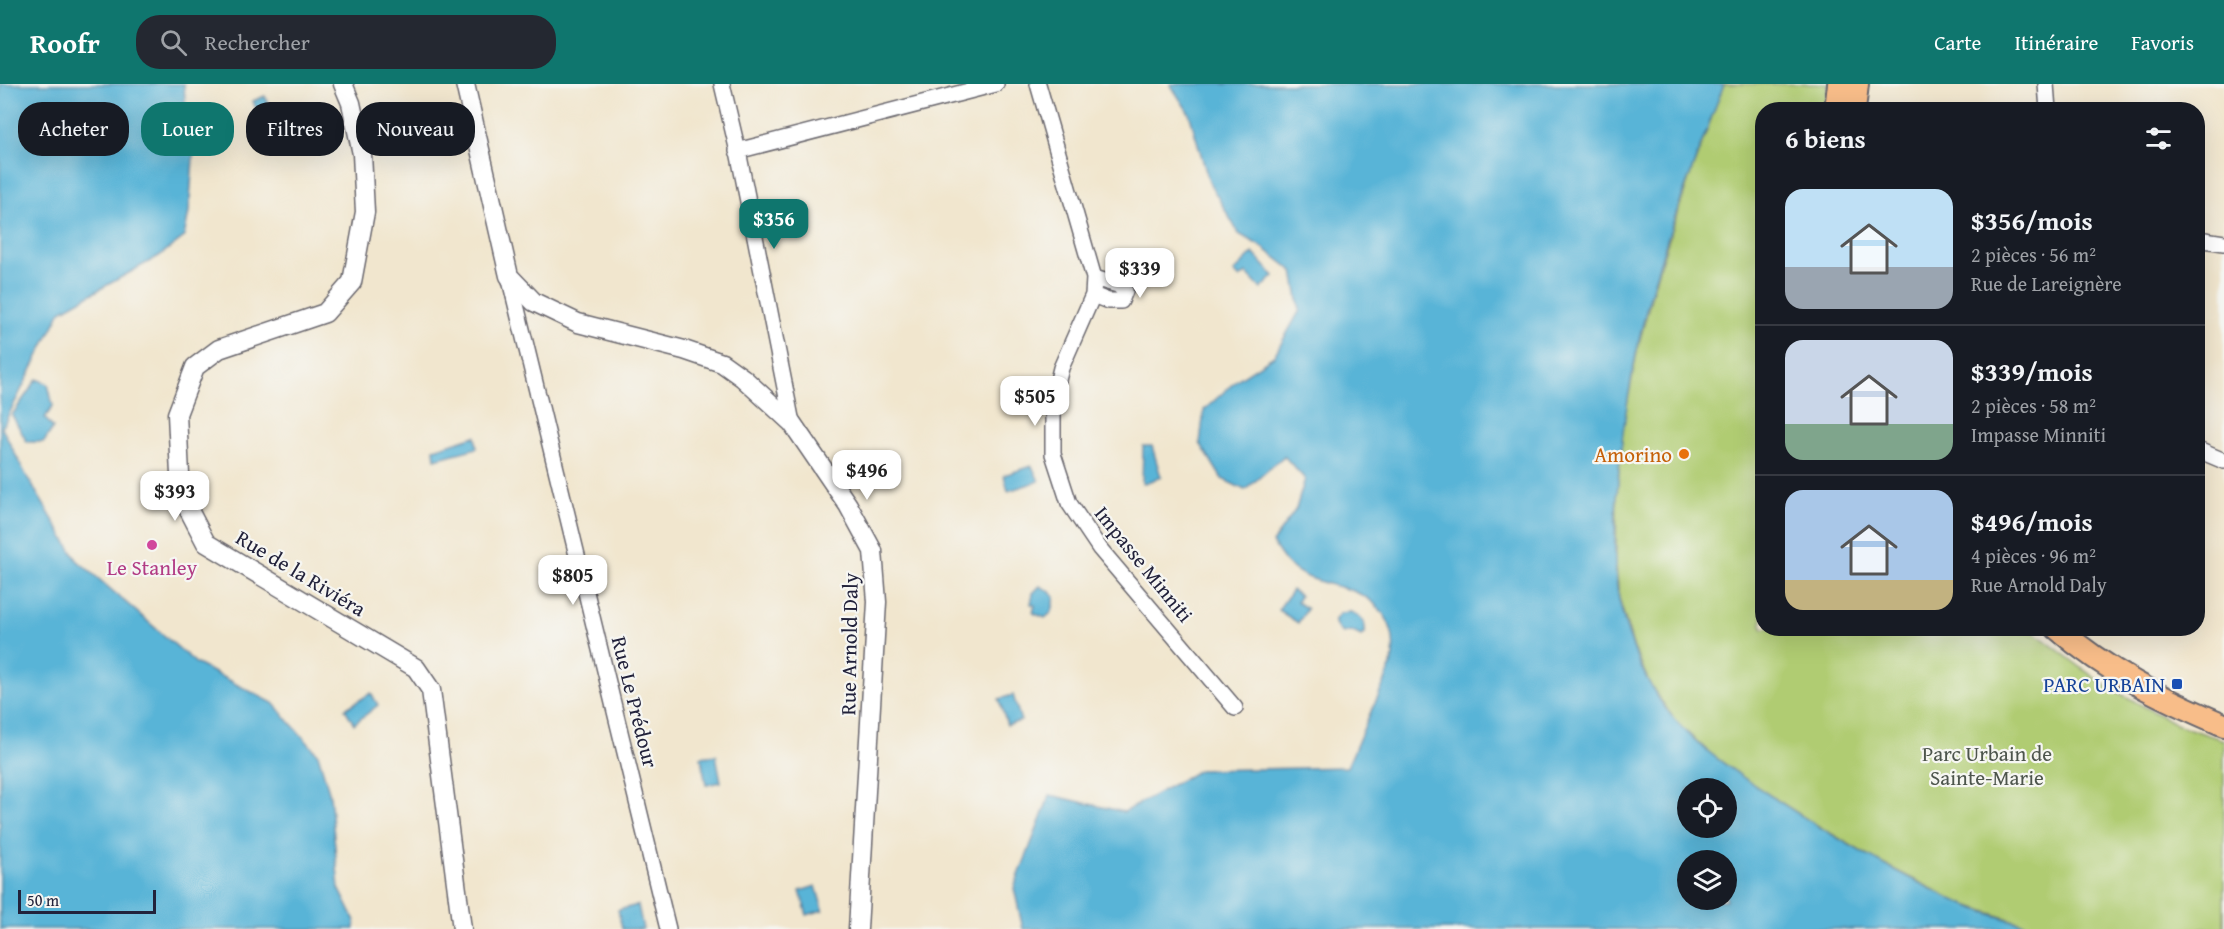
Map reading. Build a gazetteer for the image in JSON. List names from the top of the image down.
{
  "streets": {
    "street": [
      "Impasse Minniti",
      "Rue de la Riviéra",
      "Rue Arnold Daly",
      "Rue Le Prédour"
    ]
  },
  "crossings": [
    ["Rue Arnold Daly", "Rue Le Prédour"]
  ],
  "parks": ["Parc Urbain de Sainte-Marie"],
  "places": {
    "other": ["Amorino", "Le Stanley"],
    "transit": ["PARC URBAIN"]
  },
  "scale_bar": "50 m",
  "page": {
    "header": "Roofr",
    "search": "Rechercher",
    "nav": ["Carte", "Itinéraire", "Favoris"],
    "chip": [
      "Acheter",
      "Louer",
      "Filtres",
      "Nouveau"
    ],
    "heading": "6 biens",
    "list": [
      {
        "name": "$356/mois",
        "note": "2 pièces · 56 m² · Rue de Lareignère"
      },
      {
        "name": "$339/mois",
        "note": "2 pièces · 58 m² · Impasse Minniti"
      },
      {
        "name": "$496/mois",
        "note": "4 pièces · 96 m² · Rue Arnold Daly"
      }
    ],
    "price": [
      "$356",
      "$339",
      "$505",
      "$496",
      "$393",
      "$805"
    ],
    "scale": "50 m"
  }
}
